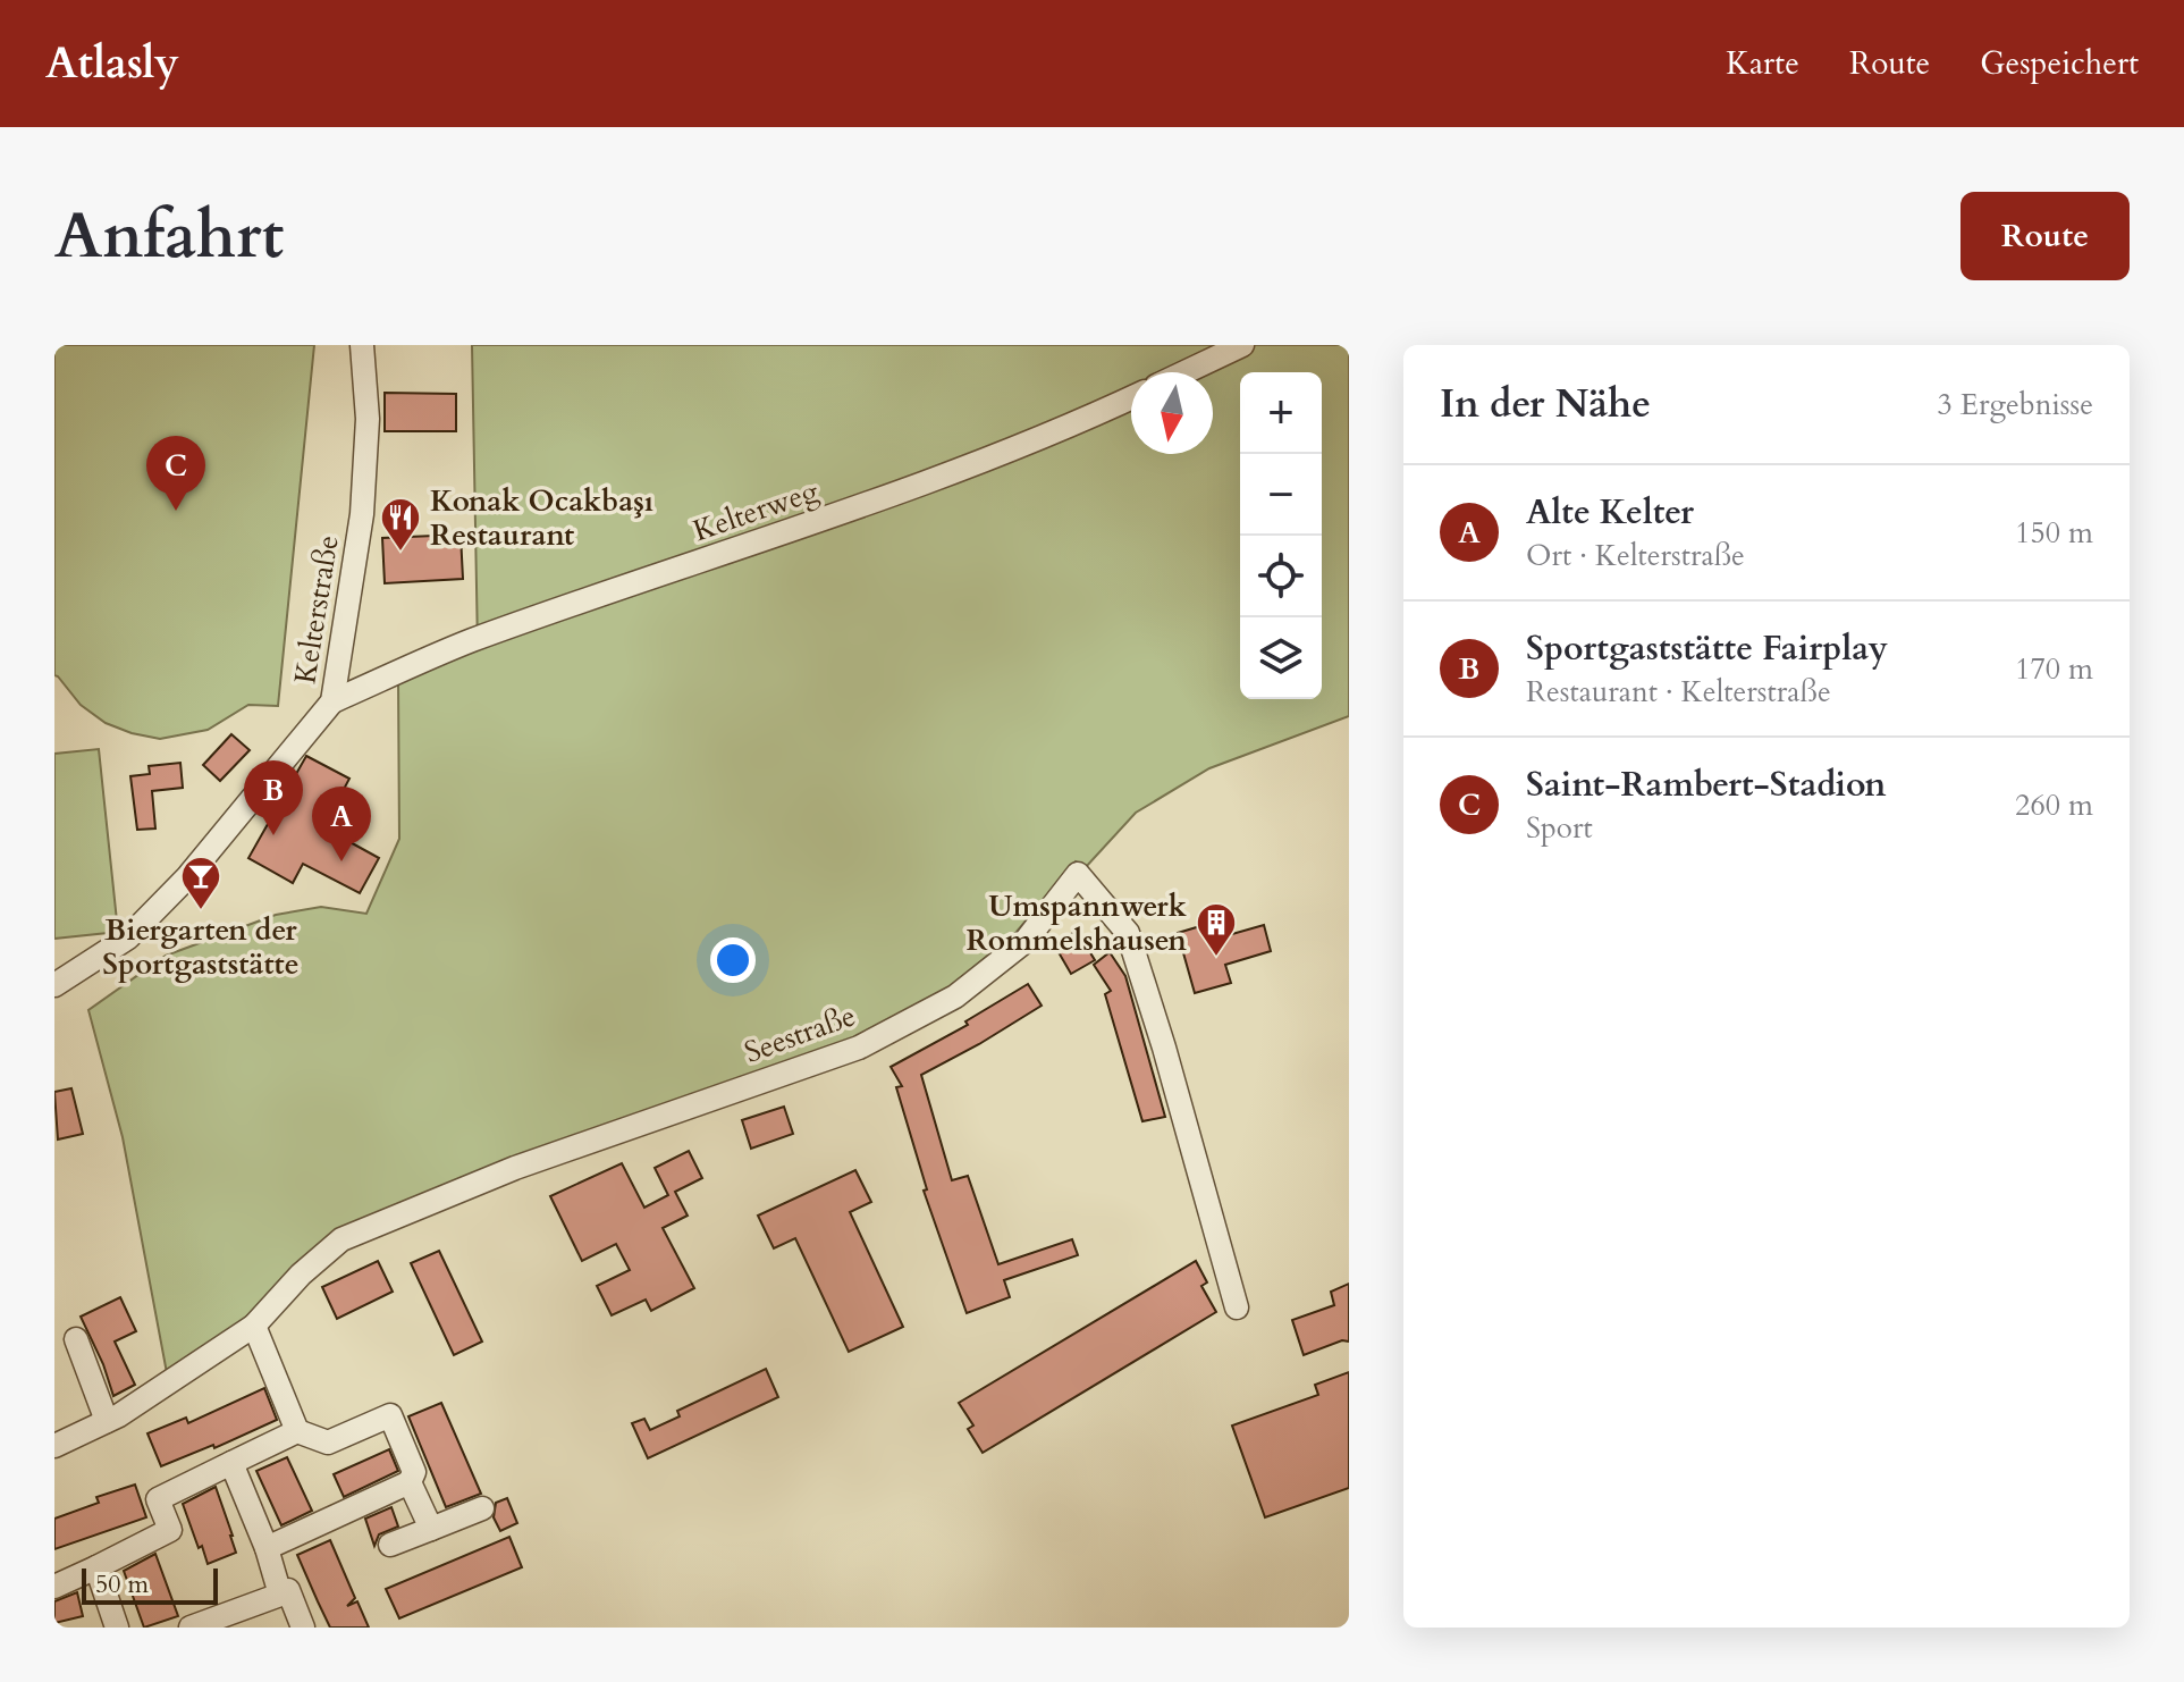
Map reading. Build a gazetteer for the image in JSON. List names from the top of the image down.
{
  "streets": {
    "street": ["Kelterweg", "Kelterstraße", "Seestraße"]
  },
  "crossings": [
    ["Kelterweg", "Kelterstraße"]
  ],
  "places": {
    "restaurant": ["Konak Ocakbaşı Restaurant"],
    "bar": ["Biergarten der Sportgaststätte"],
    "building": ["Umspannwerk Rommelshausen"]
  },
  "scale_bar": "50 m",
  "north": "bottom",
  "page": {
    "header": "Atlasly",
    "nav": ["Karte", "Route", "Gespeichert"],
    "buttons": "Route",
    "title": "Anfahrt",
    "heading": ["In der Nähe", "3 Ergebnisse"],
    "map_buttons": ["+", "−"],
    "pins": ["C", "B", "A"],
    "list": [
      {
        "mark": "A",
        "name": "Alte Kelter",
        "note": "Ort · Kelterstraße",
        "value": "150 m"
      },
      {
        "mark": "B",
        "name": "Sportgaststätte Fairplay",
        "note": "Restaurant · Kelterstraße",
        "value": "170 m"
      },
      {
        "mark": "C",
        "name": "Saint-Rambert-Stadion",
        "note": "Sport",
        "value": "260 m"
      }
    ],
    "scale": "50 m"
  }
}
